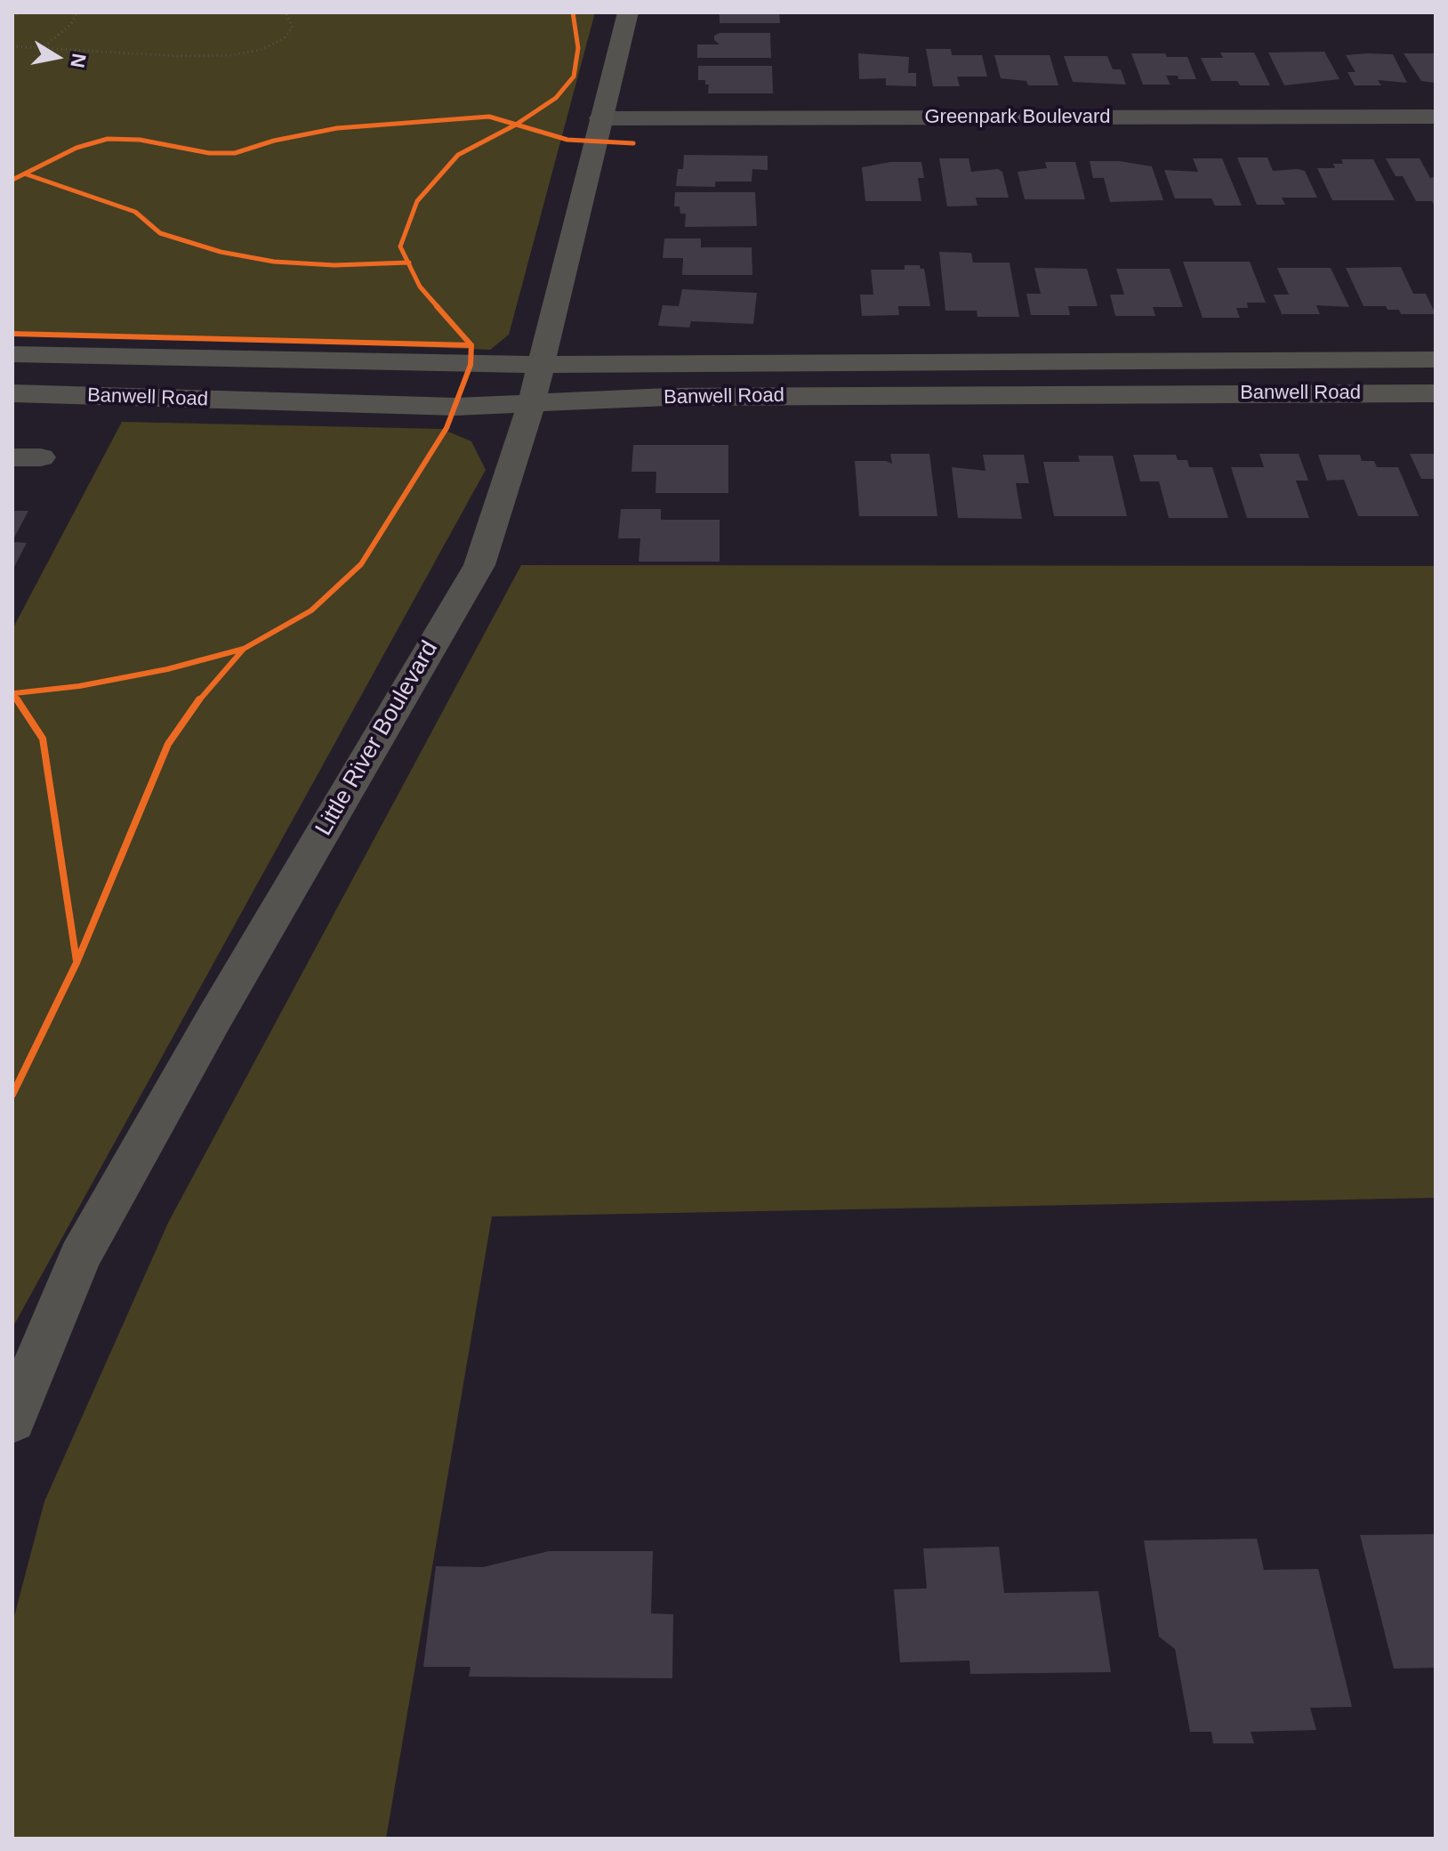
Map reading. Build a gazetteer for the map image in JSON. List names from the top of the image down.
{
  "streets": {
    "street": ["Greenpark Boulevard", "Banwell Road", "Little River Boulevard"]
  },
  "crossings": [
    ["Greenpark Boulevard", "Little River Boulevard"],
    ["Banwell Road", "Little River Boulevard"]
  ],
  "north": "right"
}
